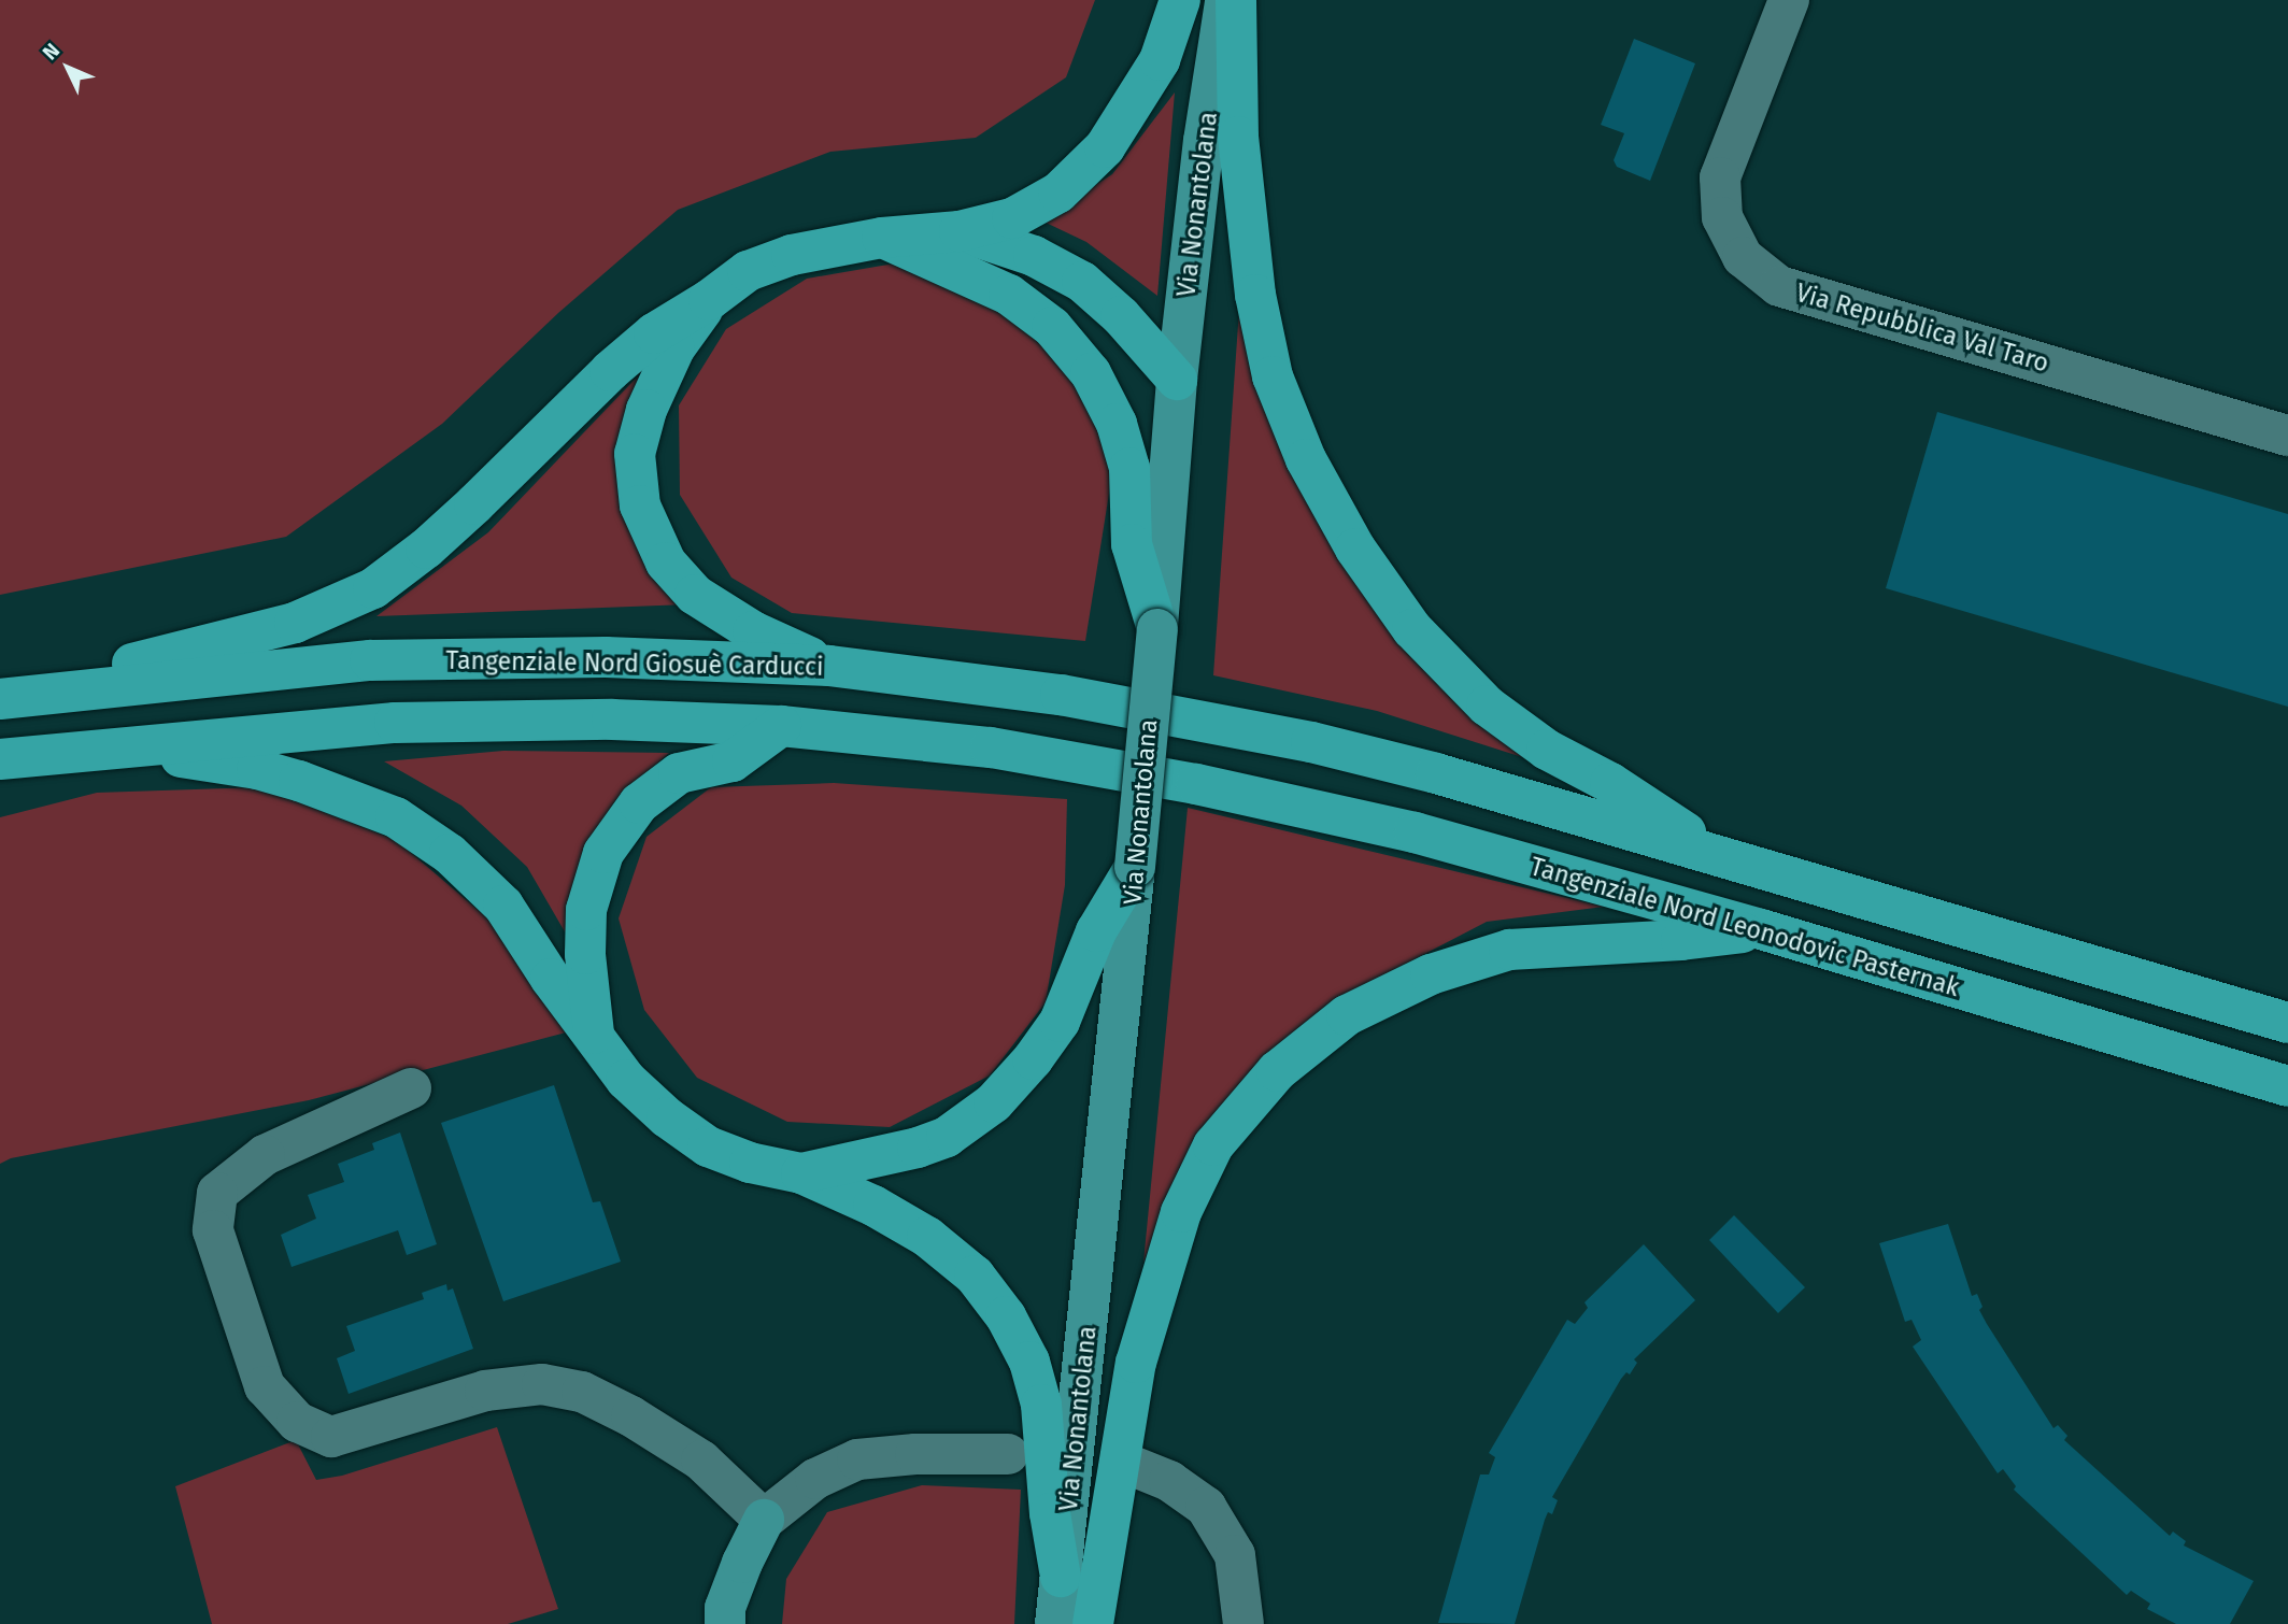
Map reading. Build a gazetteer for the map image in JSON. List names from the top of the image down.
{
  "streets": {
    "highway": ["Tangenziale Nord Giosuè Carducci", "Tangenziale Nord Leonodovic Pasternak"],
    "main road": ["Via Nonantolana"],
    "street": ["Via Repubblica Val Taro"]
  },
  "north": "top left"
}
